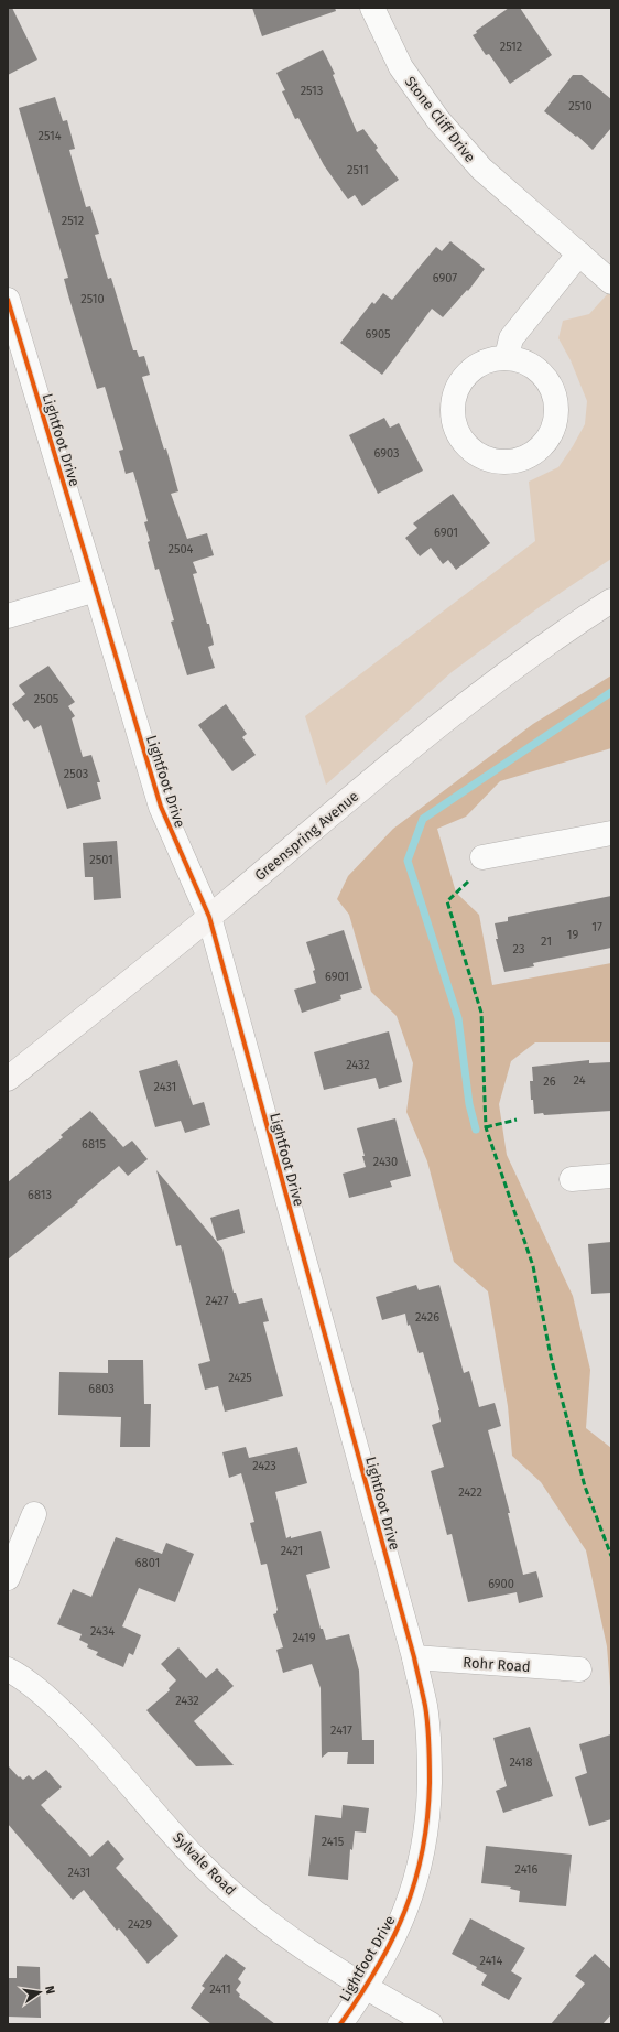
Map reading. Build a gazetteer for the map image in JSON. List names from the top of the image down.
{
  "streets": {
    "main road": ["Greenspring Avenue"],
    "street": [
      "Stone Cliff Drive",
      "Lightfoot Drive",
      "Rohr Road",
      "Sylvale Road"
    ]
  },
  "crossings": [
    ["Lightfoot Drive", "Greenspring Avenue"],
    ["Lightfoot Drive", "Rohr Road"],
    ["Lightfoot Drive", "Sylvale Road"]
  ],
  "house_numbers": [
    "2512",
    "2513",
    "2510",
    "2514",
    "2511",
    "2512",
    "6907",
    "2510",
    "6905",
    "6903",
    "6901",
    "2504",
    "2505",
    "2503",
    "2501",
    "17",
    "19",
    "21",
    "23",
    "6901",
    "2432",
    "24",
    "26",
    "2431",
    "6815",
    "2430",
    "6813",
    "2427",
    "2426",
    "2425",
    "6803",
    "2423",
    "2422",
    "2421",
    "6801",
    "6900",
    "2434",
    "2419",
    "2432",
    "2417",
    "2418",
    "2415",
    "2416",
    "2431",
    "2429",
    "2414",
    "2411"
  ],
  "north": "right"
}
